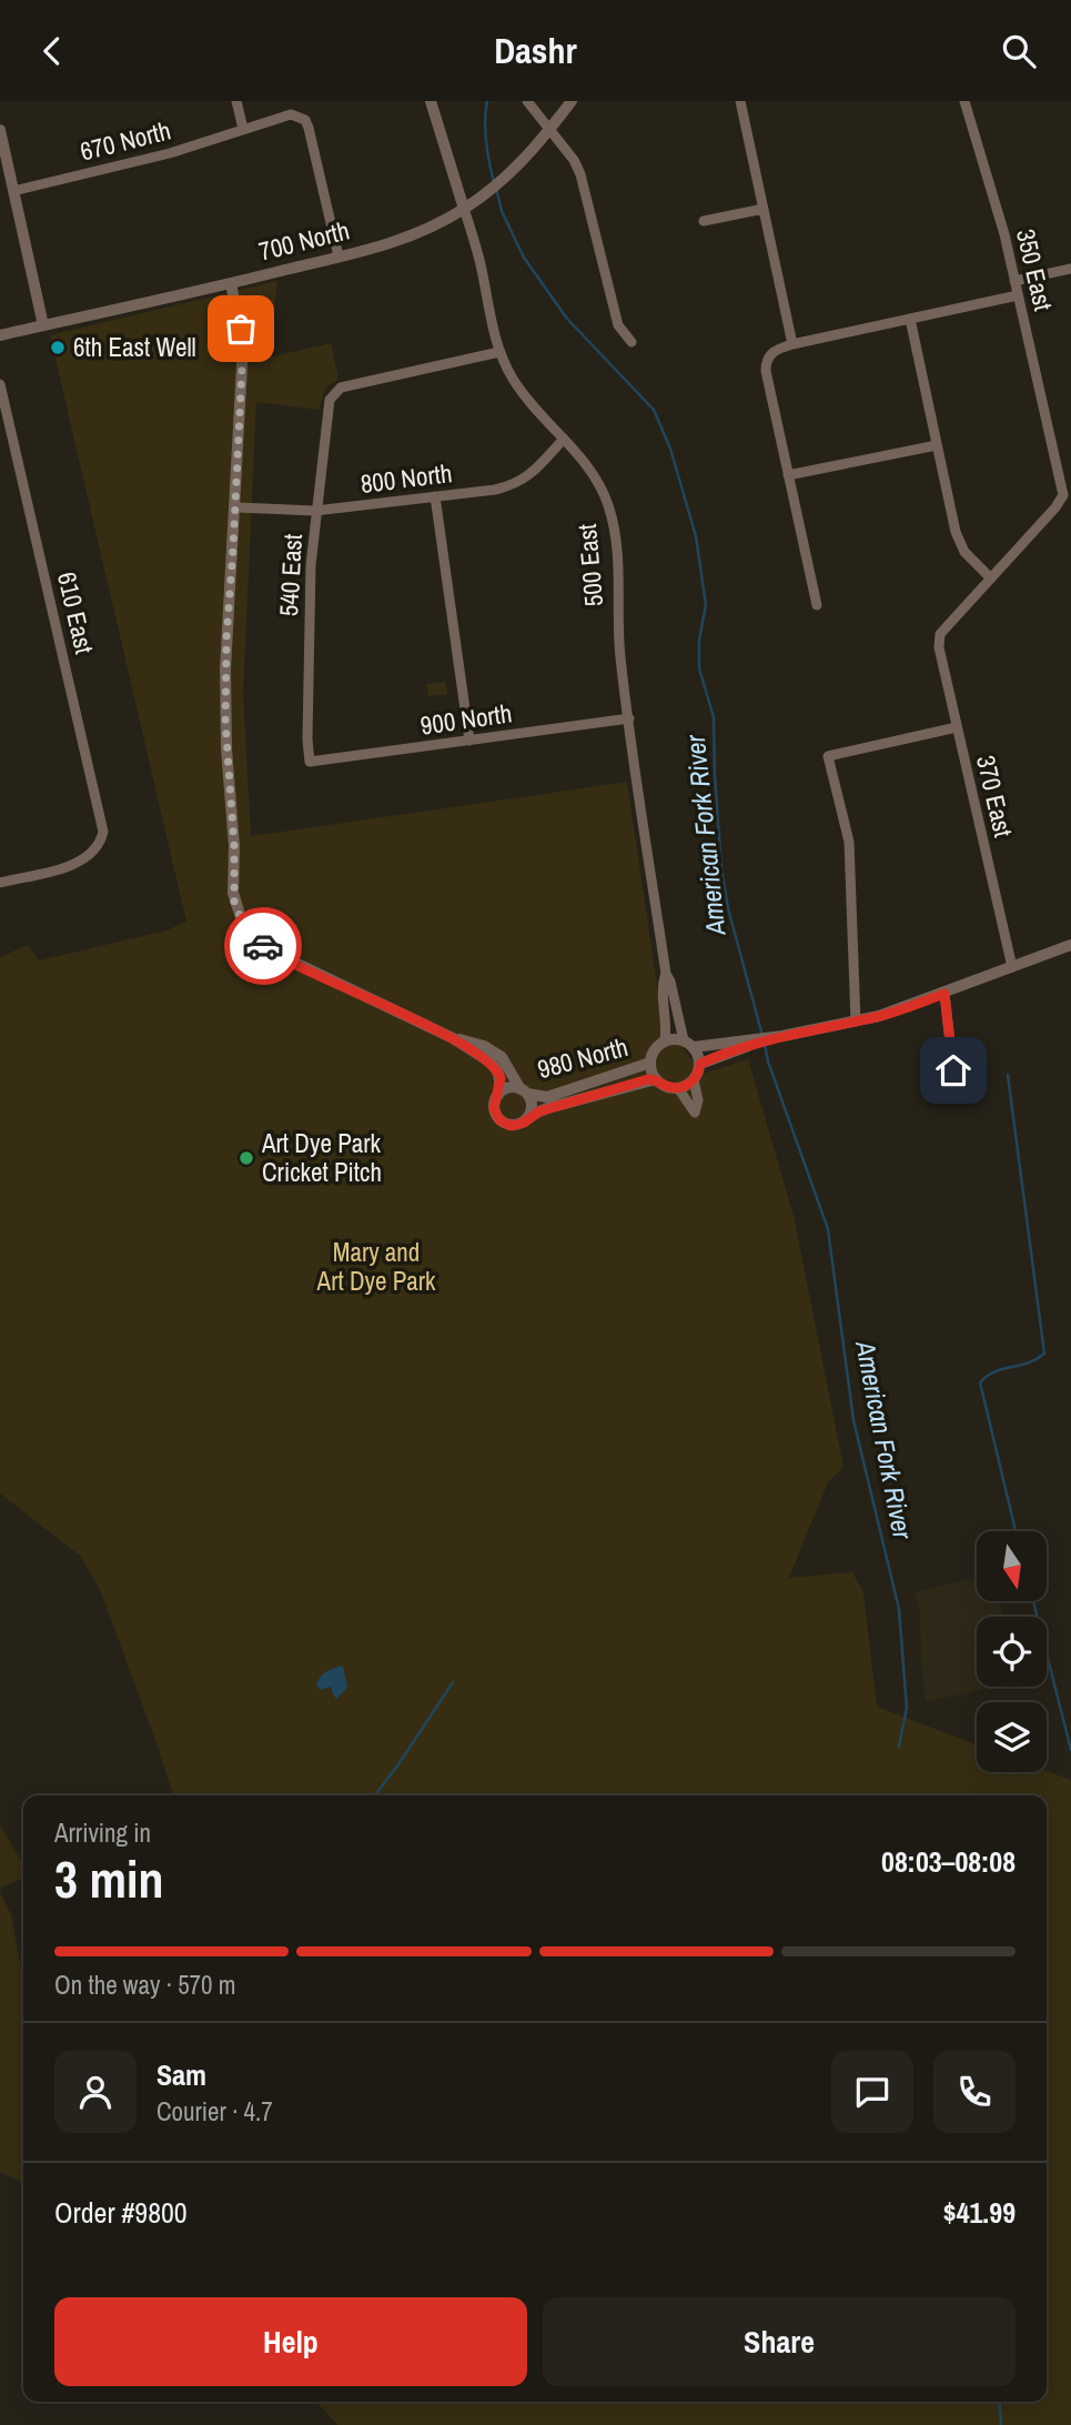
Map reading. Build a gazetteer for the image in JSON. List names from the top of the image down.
{
  "streets": {
    "street": [
      "670 North",
      "700 North",
      "350 East",
      "800 North",
      "500 East",
      "540 East",
      "610 East",
      "900 North",
      "370 East",
      "980 North"
    ]
  },
  "crossings": [
    ["670 North", "700 North"],
    ["700 North", "500 East"],
    ["800 North", "500 East"],
    ["800 North", "540 East"],
    ["500 East", "540 East"],
    ["500 East", "900 North"],
    ["500 East", "980 North"],
    ["540 East", "900 North"]
  ],
  "water": ["American Fork River"],
  "parks": ["Mary and Art Dye Park"],
  "places": ["6th East Well", "Art Dye Park Cricket Pitch"],
  "north": "bottom",
  "page": {
    "header": "Dashr",
    "heading": ["3 min", "Arriving in", "08:03–08:08"],
    "panel": [
      "Sam",
      "Courier · 4.7",
      "Order #9800",
      "$41.99"
    ],
    "bar": "On the way · 570 m",
    "buttons": ["Help", "Share"]
  }
}
